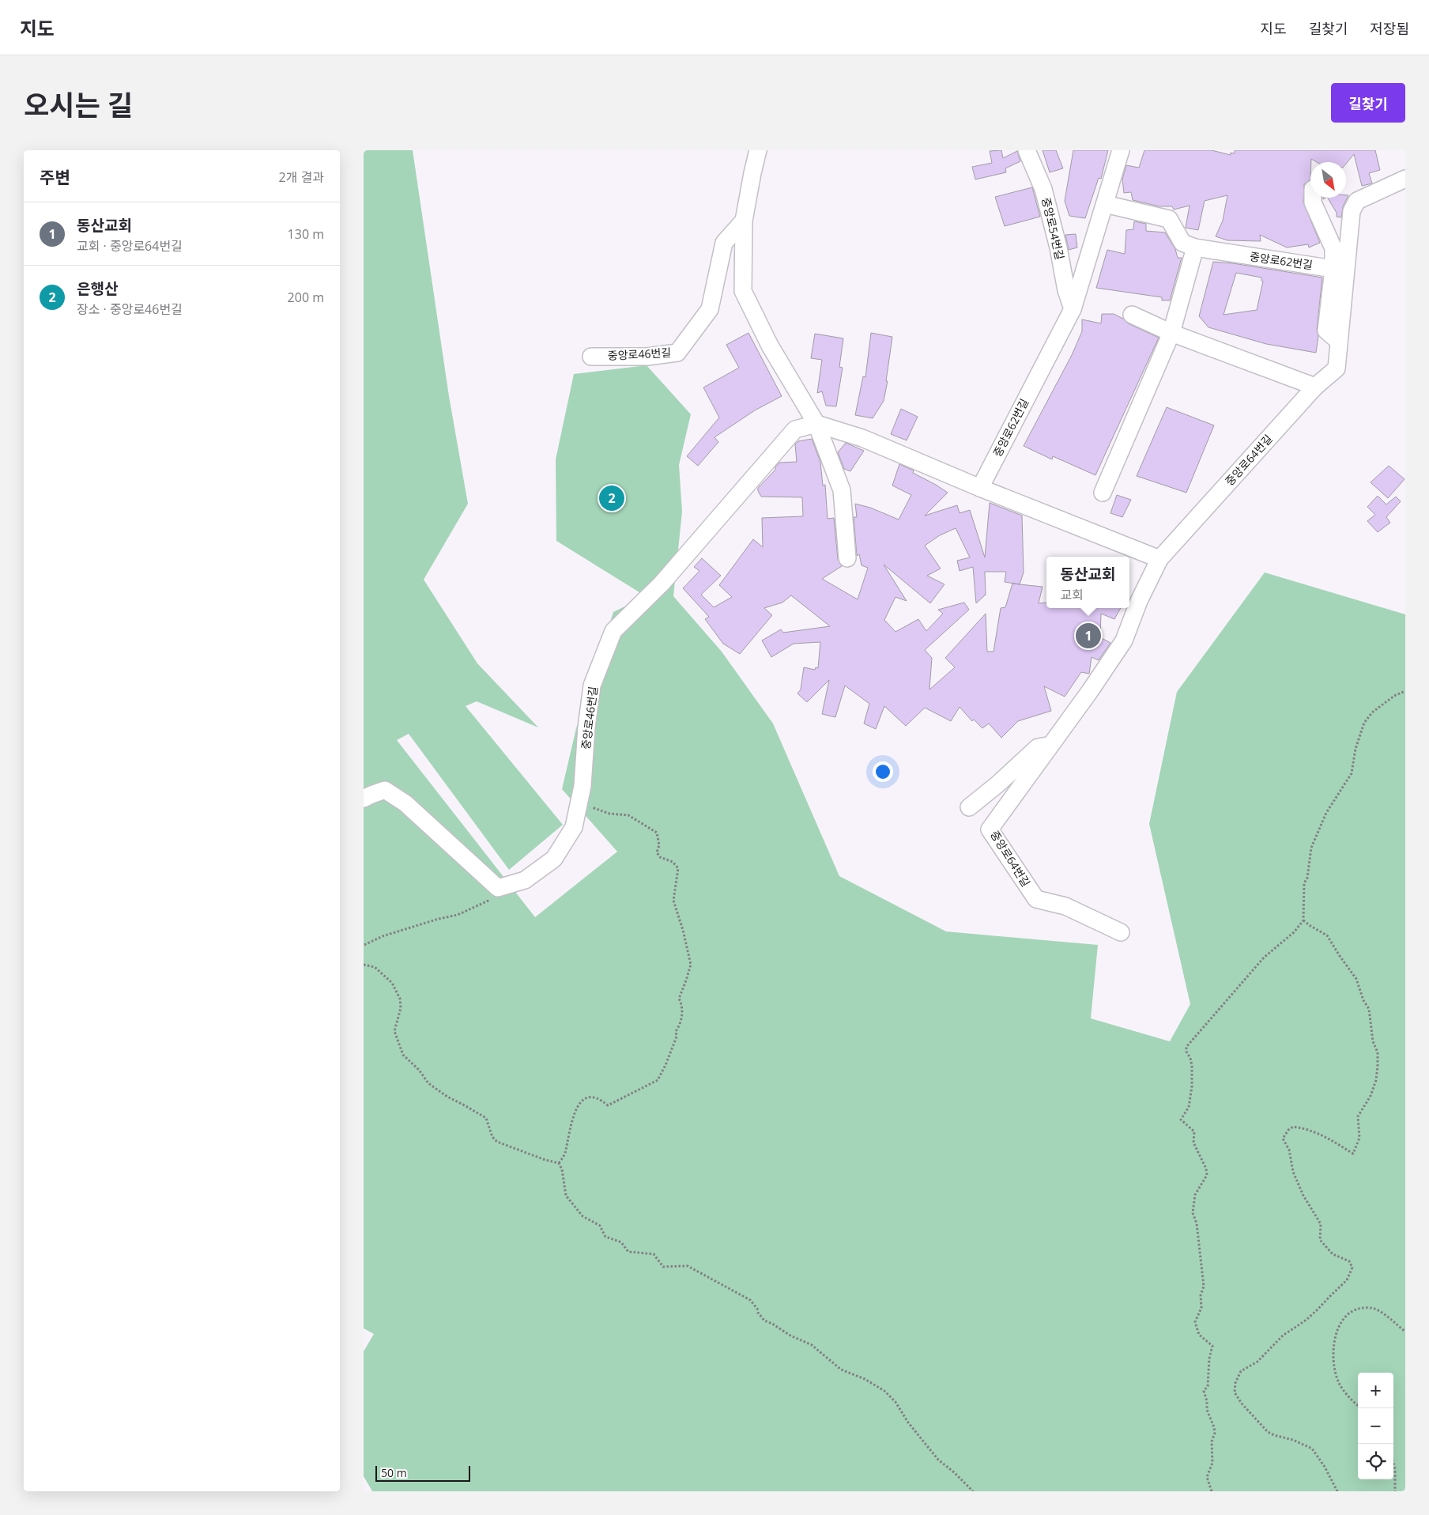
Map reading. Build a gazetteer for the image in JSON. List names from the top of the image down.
{
  "streets": {
    "street": [
      "중앙로54번길",
      "중앙로62번길",
      "중앙로46번길",
      "중앙로64번길"
    ]
  },
  "crossings": [
    ["중앙로54번길", "중앙로62번길"]
  ],
  "scale_bar": "50 m",
  "north": "bottom right",
  "page": {
    "header": "지도",
    "nav": ["지도", "길찾기", "저장됨"],
    "title": "오시는 길",
    "buttons": "길찾기",
    "heading": ["주변", "2개 결과"],
    "list": [
      {
        "mark": "1",
        "name": "동산교회",
        "note": "교회 · 중앙로64번길",
        "value": "130 m"
      },
      {
        "mark": "2",
        "name": "은행산",
        "note": "장소 · 중앙로46번길",
        "value": "200 m"
      }
    ],
    "pins": ["2", "1"],
    "popup": ["동산교회", "교회"],
    "map_buttons": ["+", "−"],
    "scale": "50 m"
  }
}
